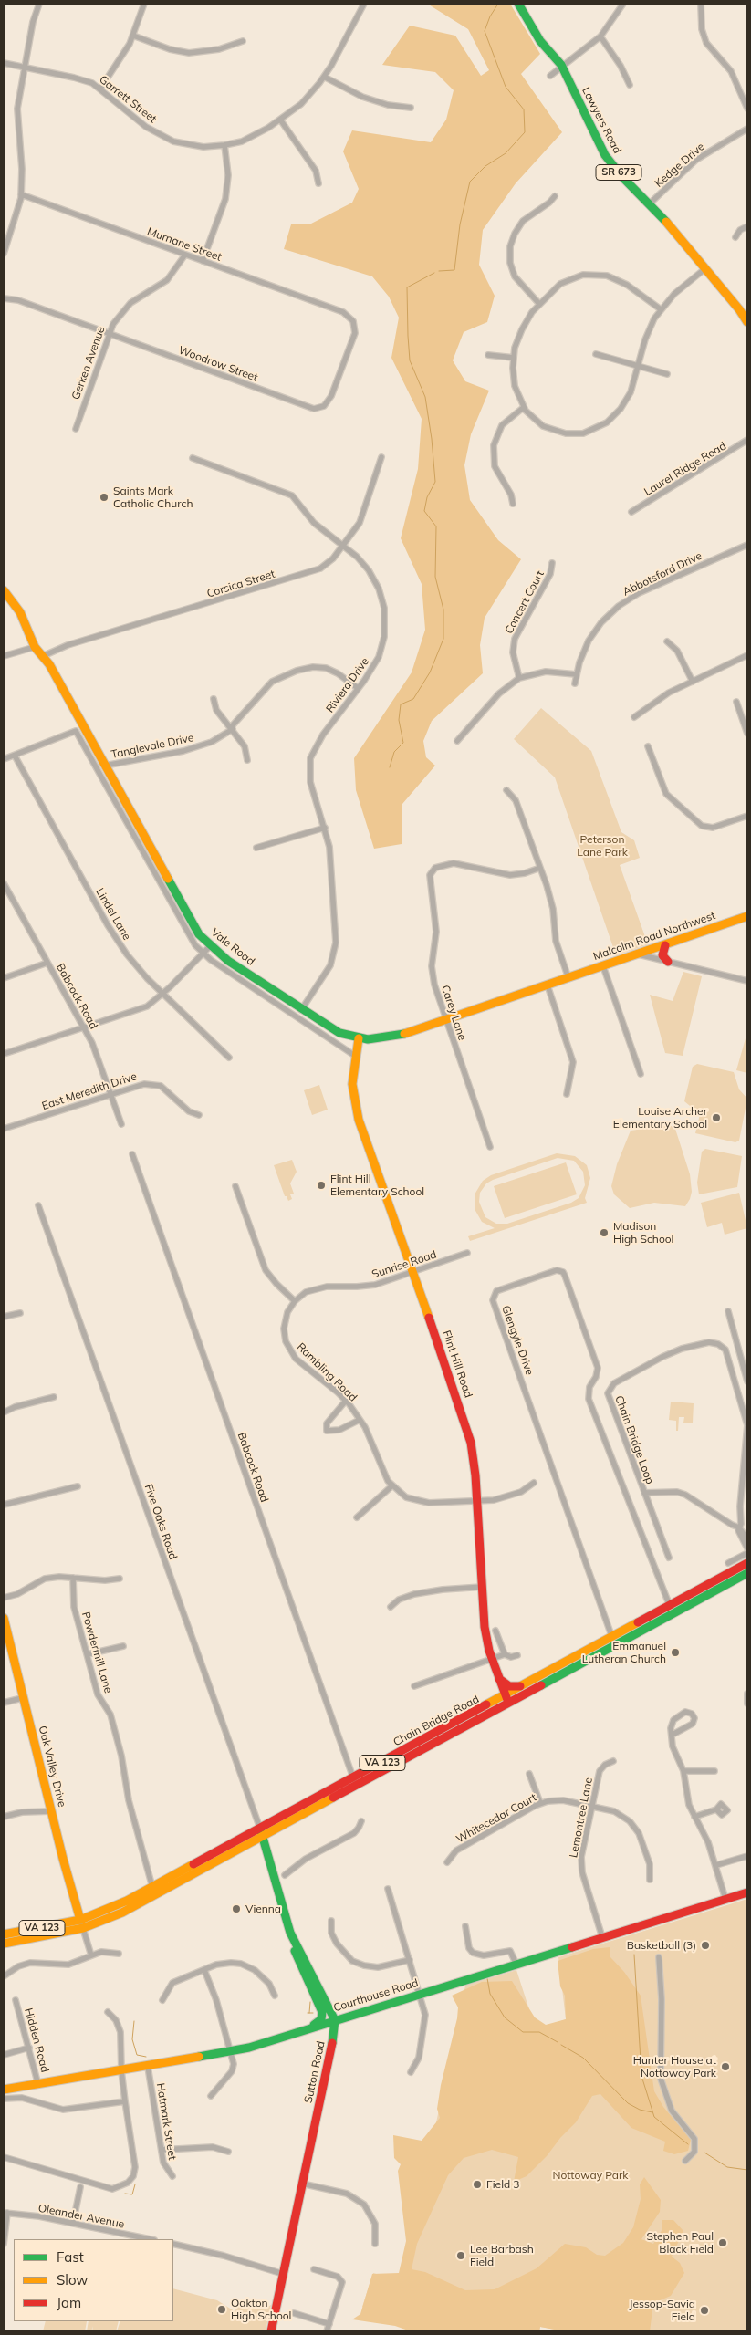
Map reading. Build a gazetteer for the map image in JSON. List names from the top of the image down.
{
  "streets": {
    "main road": [
      "Lawyers Road",
      "SR 673",
      "Malcolm Road Northwest",
      "Vale Road",
      "Flint Hill Road",
      "Chain Bridge Road",
      "VA 123",
      "Oak Valley Drive",
      "Courthouse Road",
      "Sutton Road"
    ],
    "street": [
      "Garrett Street",
      "Kedge Drive",
      "Murnane Street",
      "Gerken Avenue",
      "Woodrow Street",
      "Laurel Ridge Road",
      "Abbotsford Drive",
      "Corsica Street",
      "Concert Court",
      "Riviera Drive",
      "Tanglevale Drive",
      "Lindel Lane",
      "Babcock Road",
      "Carey Lane",
      "East Meredith Drive",
      "Sunrise Road",
      "Glengyle Drive",
      "Rambling Road",
      "Chain Bridge Loop",
      "Five Oaks Road",
      "Powdermill Lane",
      "Lemontree Lane",
      "Whitecedar Court",
      "Hidden Road",
      "Hatmark Street",
      "Oleander Avenue"
    ]
  },
  "crossings": [
    ["Lawyers Road", "Kedge Drive"],
    ["Murnane Street", "Gerken Avenue"],
    ["Murnane Street", "Woodrow Street"],
    ["Gerken Avenue", "Woodrow Street"],
    ["Corsica Street", "Riviera Drive"],
    ["Corsica Street", "Vale Road"],
    ["Riviera Drive", "Tanglevale Drive"],
    ["Riviera Drive", "Vale Road"],
    ["Tanglevale Drive", "Vale Road"],
    ["Malcolm Road Northwest", "Vale Road"],
    ["Vale Road", "Carey Lane"],
    ["Vale Road", "Flint Hill Road"],
    ["Babcock Road", "East Meredith Drive"],
    ["Babcock Road", "Chain Bridge Road"],
    ["Sunrise Road", "Flint Hill Road"],
    ["Sunrise Road", "Rambling Road"],
    ["Glengyle Drive", "Chain Bridge Road"],
    ["Flint Hill Road", "Chain Bridge Road"],
    ["Five Oaks Road", "Chain Bridge Road"],
    ["Powdermill Lane", "Chain Bridge Road"],
    ["Chain Bridge Road", "Oak Valley Drive"],
    ["Lemontree Lane", "Whitecedar Court"],
    ["Lemontree Lane", "Courthouse Road"],
    ["Courthouse Road", "Hidden Road"],
    ["Courthouse Road", "Sutton Road"],
    ["Courthouse Road", "Hatmark Street"]
  ],
  "parks": ["Peterson Lane Park", "Nottoway Park"],
  "places": [
    "Saints Mark Catholic Church",
    "Louise Archer Elementary School",
    "Flint Hill Elementary School",
    "Madison High School",
    "Emmanuel Lutheran Church",
    "Vienna",
    "Basketball (3)",
    "Hunter House at Nottoway Park",
    "Field 3",
    "Stephen Paul Black Field",
    "Lee Barbash Field",
    "Oakton High School",
    "Jessop-Savia Field"
  ],
  "legend": ["Fast", "Slow", "Jam"]
}
